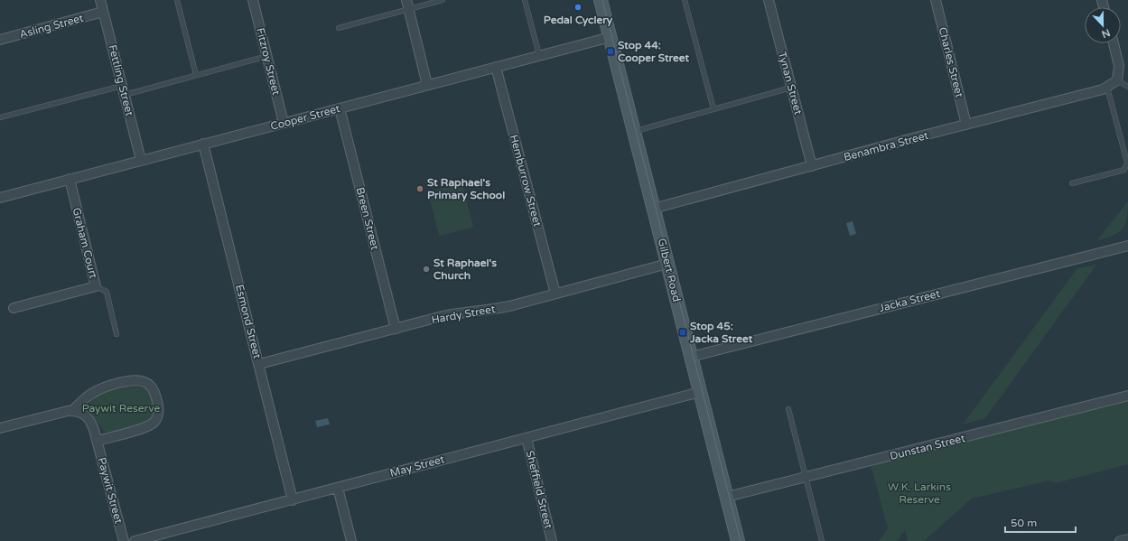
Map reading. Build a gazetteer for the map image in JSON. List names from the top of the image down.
{
  "streets": {
    "street": [
      "Asling Street",
      "Fitzroy Street",
      "Charles Street",
      "Fettling Street",
      "Tynan Street",
      "Cooper Street",
      "Benambra Street",
      "Hemburrow Street",
      "Breen Street",
      "Graham Court",
      "Gilbert Road",
      "Jacka Street",
      "Hardy Street",
      "Esmond Street",
      "Dunstan Street",
      "May Street",
      "Sheffield Street",
      "Paywit Street"
    ]
  },
  "crossings": [
    ["Asling Street", "Fettling Street"],
    ["Fitzroy Street", "Cooper Street"],
    ["Charles Street", "Benambra Street"],
    ["Fettling Street", "Cooper Street"],
    ["Tynan Street", "Benambra Street"],
    ["Cooper Street", "Hemburrow Street"],
    ["Cooper Street", "Breen Street"],
    ["Cooper Street", "Graham Court"],
    ["Cooper Street", "Gilbert Road"],
    ["Cooper Street", "Esmond Street"],
    ["Benambra Street", "Gilbert Road"],
    ["Hemburrow Street", "Hardy Street"],
    ["Breen Street", "Hardy Street"],
    ["Gilbert Road", "Jacka Street"],
    ["Gilbert Road", "Hardy Street"],
    ["Gilbert Road", "Dunstan Street"],
    ["Gilbert Road", "May Street"],
    ["Hardy Street", "Esmond Street"],
    ["Esmond Street", "May Street"],
    ["May Street", "Sheffield Street"]
  ],
  "parks": ["Paywit Reserve", "W.K. Larkins Reserve"],
  "places": {
    "other": ["Pedal Cyclery", "St Raphael's Primary School", "St Raphael's Church"],
    "transit": ["Stop 44: Cooper Street", "Stop 45: Jacka Street"]
  },
  "scale_bar": "50 m",
  "north": "bottom"
}
